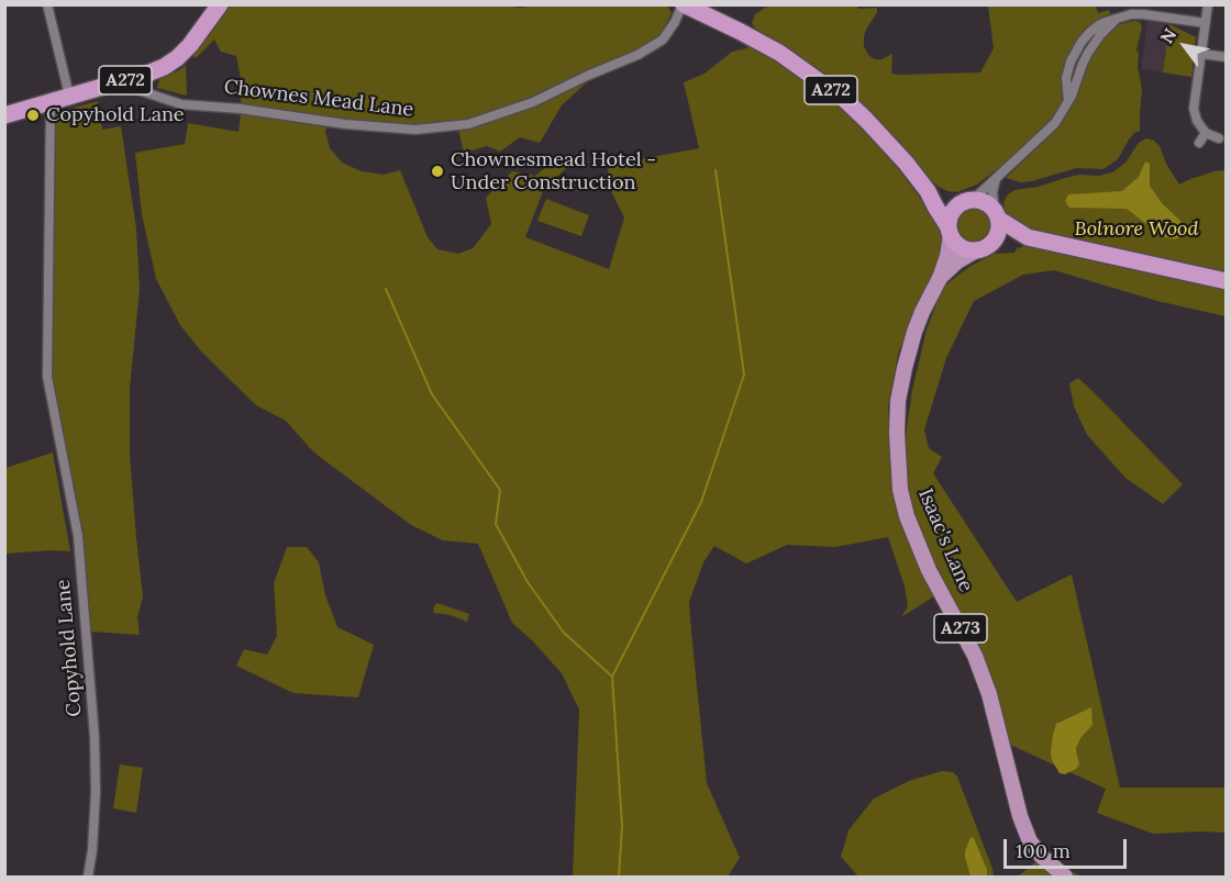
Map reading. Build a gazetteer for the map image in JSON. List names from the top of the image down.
{
  "streets": {
    "highway": ["A272"],
    "main road": ["Isaac's Lane", "A273"],
    "street": ["Chownes Mead Lane", "Copyhold Lane"]
  },
  "crossings": [
    ["A272", "Chownes Mead Lane"],
    ["A272", "Isaac's Lane"],
    ["A272", "Copyhold Lane"]
  ],
  "parks": ["Bolnore Wood"],
  "places": ["Copyhold Lane", "Chownesmead Hotel - Under Construction"],
  "scale_bar": "100 m",
  "north": "top left"
}
